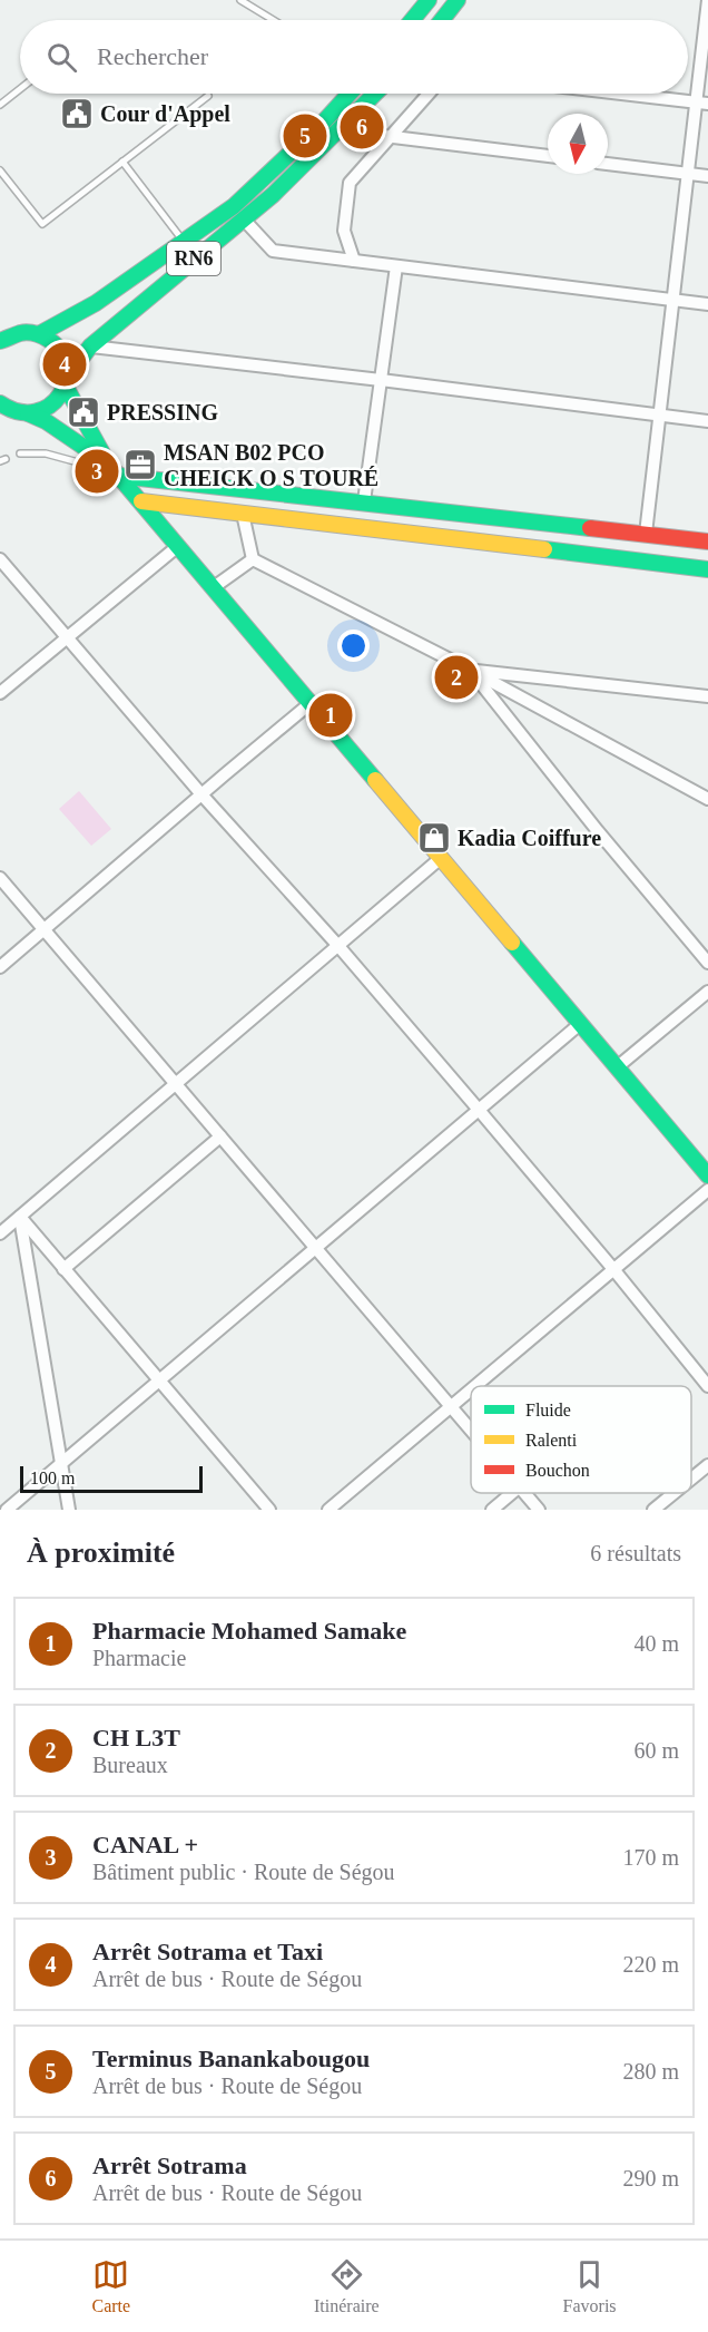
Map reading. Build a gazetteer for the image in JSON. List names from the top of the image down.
{
  "streets": {
    "main road": ["RN6"]
  },
  "places": {
    "public building": ["Cour d'Appel", "PRESSING"],
    "office": ["MSAN B02 PCO CHEICK O S TOURÉ"],
    "shop": ["Kadia Coiffure"]
  },
  "legend": ["Fluide", "Ralenti", "Bouchon"],
  "scale_bar": "100 m",
  "north": "bottom",
  "page": {
    "search": "Rechercher",
    "pins": [
      "6",
      "5",
      "4",
      "3",
      "2",
      "1"
    ],
    "scale": "100 m",
    "heading": ["À proximité", "6 résultats"],
    "list": [
      {
        "mark": "1",
        "name": "Pharmacie Mohamed Samake",
        "note": "Pharmacie",
        "value": "40 m"
      },
      {
        "mark": "2",
        "name": "CH L3T",
        "note": "Bureaux",
        "value": "60 m"
      },
      {
        "mark": "3",
        "name": "CANAL +",
        "note": "Bâtiment public · Route de Ségou",
        "value": "170 m"
      },
      {
        "mark": "4",
        "name": "Arrêt Sotrama et Taxi",
        "note": "Arrêt de bus · Route de Ségou",
        "value": "220 m"
      },
      {
        "mark": "5",
        "name": "Terminus Banankabougou",
        "note": "Arrêt de bus · Route de Ségou",
        "value": "280 m"
      },
      {
        "mark": "6",
        "name": "Arrêt Sotrama",
        "note": "Arrêt de bus · Route de Ségou",
        "value": "290 m"
      }
    ],
    "nav": ["Carte", "Itinéraire", "Favoris"]
  }
}
